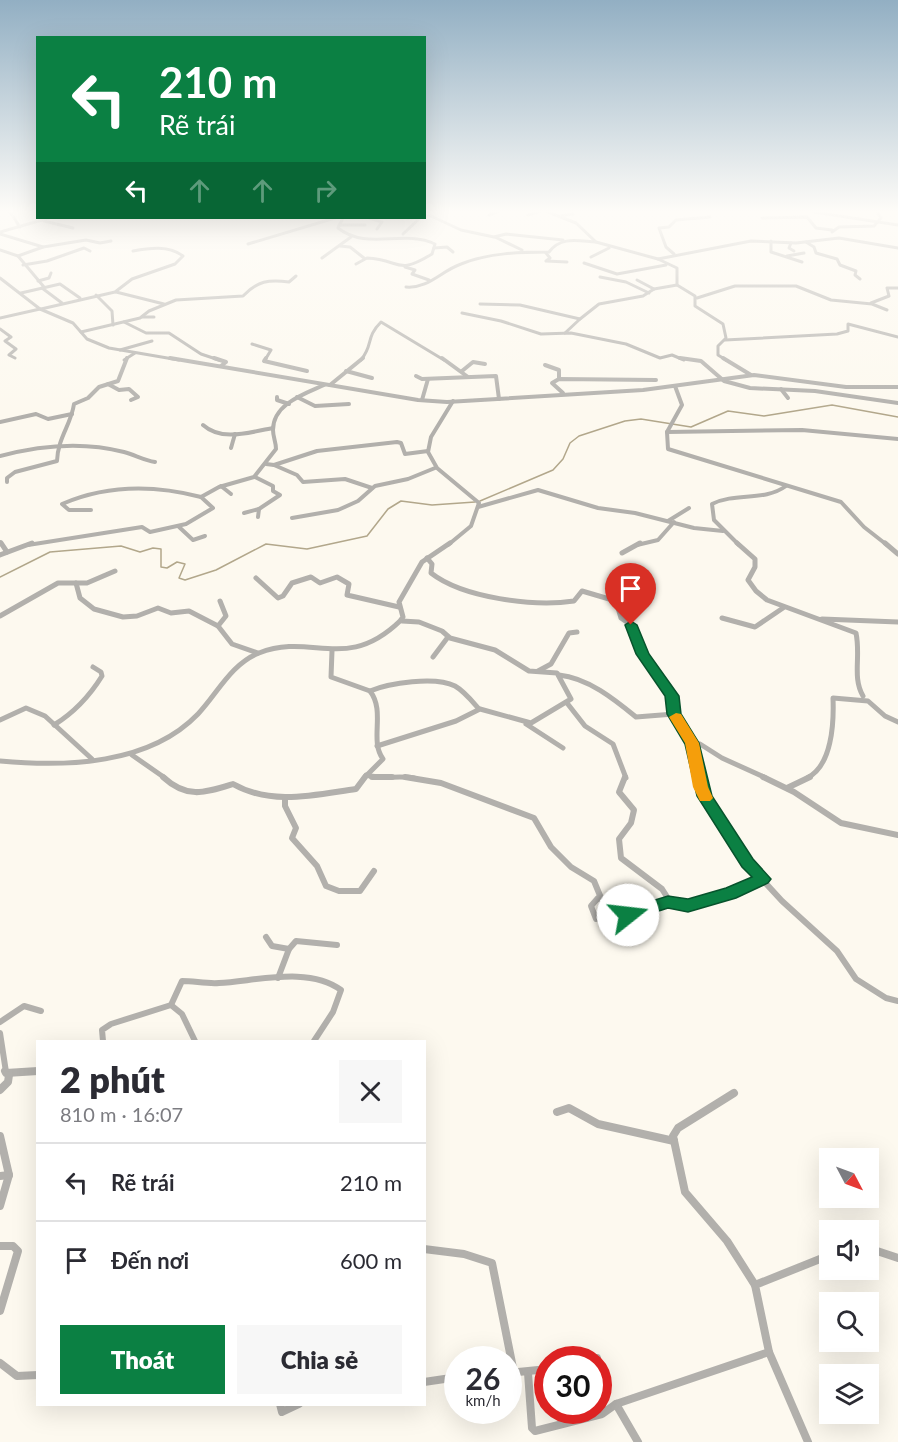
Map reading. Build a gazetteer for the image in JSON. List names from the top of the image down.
{
  "north": "bottom right",
  "page": {
    "turn": ["210 m", "Rẽ trái"],
    "heading": ["2 phút", "810 m · 16:07"],
    "list": [
      {
        "name": "Rẽ trái",
        "value": "210 m"
      },
      {
        "name": "Đến nơi",
        "value": "600 m"
      }
    ],
    "buttons": ["Thoát", "Chia sẻ"],
    "speed": "26 km/h",
    "limit": "30"
  }
}
